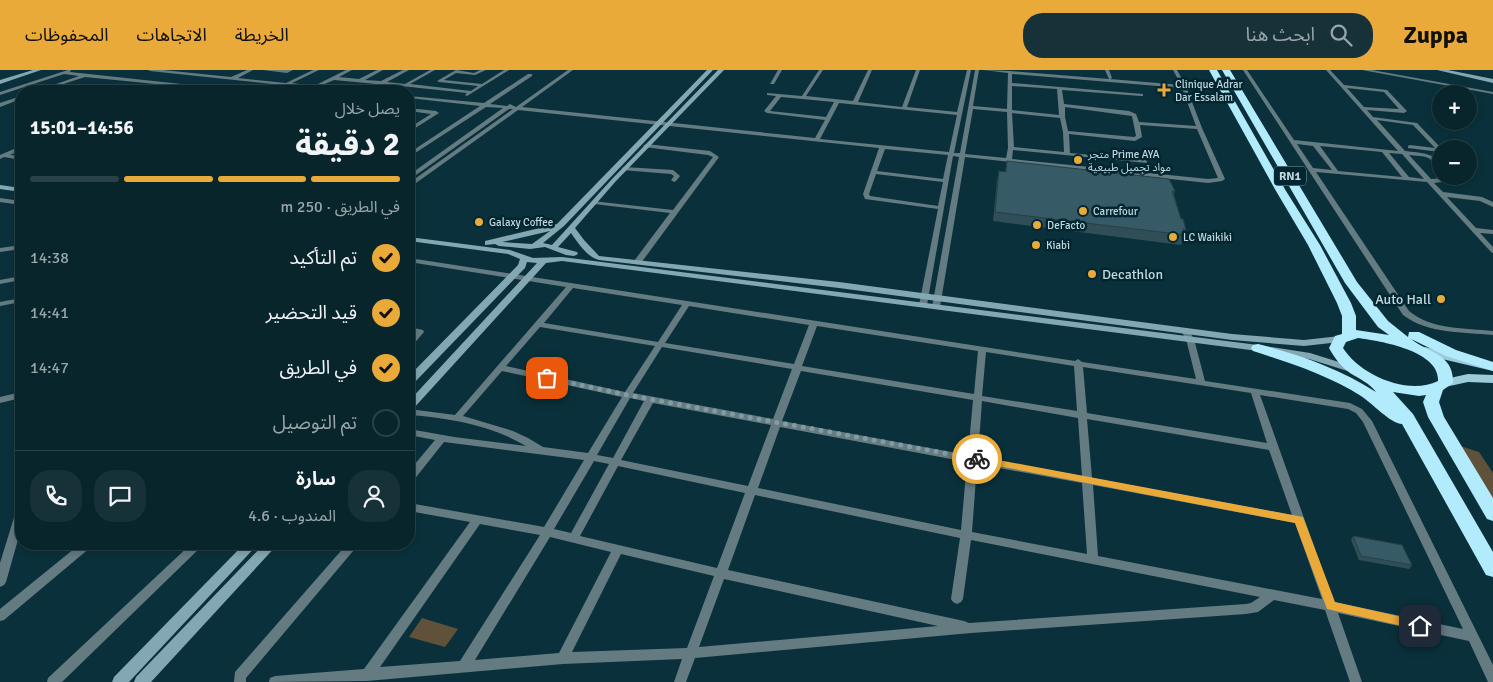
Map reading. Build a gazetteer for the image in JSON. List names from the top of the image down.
{
  "streets": {
    "highway": ["RN1"]
  },
  "places": {
    "health": ["Clinique Adrar Dar Essalam"],
    "other": [
      "متجر Prime AYA مواد تجميل طبيعية",
      "Carrefour",
      "Galaxy Coffee",
      "DeFacto",
      "LC Waikiki",
      "Kiabi",
      "Decathlon",
      "Auto Hall"
    ]
  },
  "page": {
    "header": "Zuppa",
    "search": "ابحث هنا",
    "nav": ["الخريطة", "الاتجاهات", "المحفوظات"],
    "map_buttons": ["+", "−"],
    "heading": ["2 دقيقة", "يصل خلال", "14:56–15:01"],
    "panel": ["سارة", "المندوب · 4.6"],
    "bar": "في الطريق · 250 m",
    "list": [
      ["تم التأكيد", "14:38"],
      ["قيد التحضير", "14:41"],
      ["في الطريق", "14:47"],
      "تم التوصيل"
    ]
  }
}
